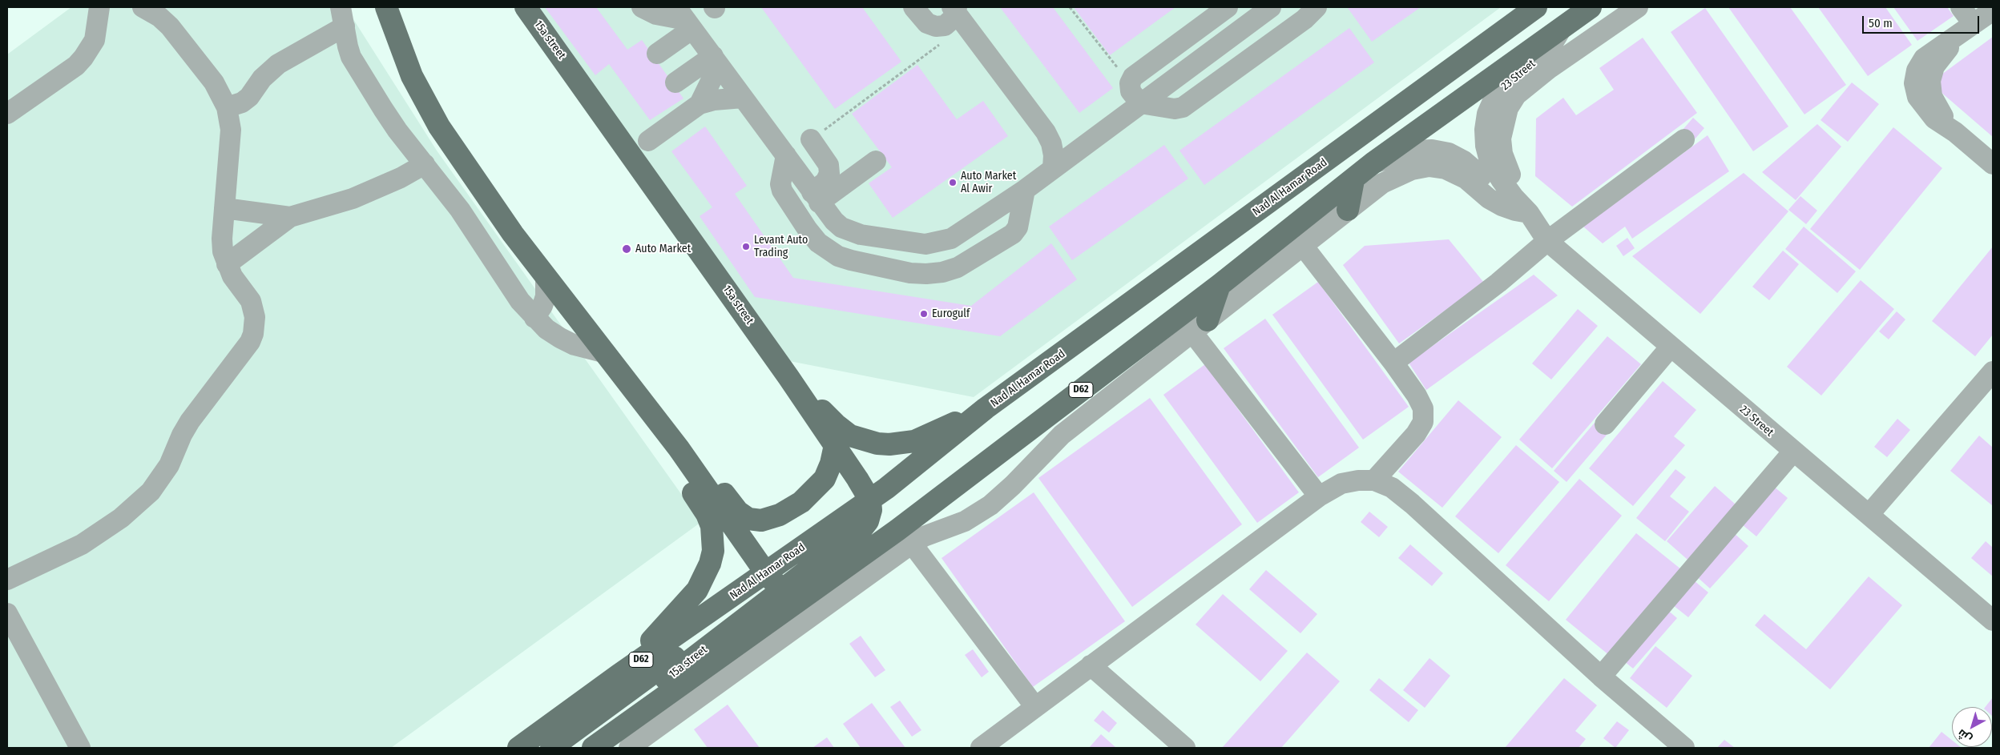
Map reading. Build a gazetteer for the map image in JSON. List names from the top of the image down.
{
  "streets": {
    "main road": ["15a street", "Nad Al Hamar Road", "D62"],
    "street": ["23 Street"]
  },
  "crossings": [
    ["15a street", "Nad Al Hamar Road"],
    ["15a street", "D62"],
    ["23 Street", "D62"]
  ],
  "places": [
    "Auto Market Al Awir",
    "Levant Auto Trading",
    "Auto Market",
    "Eurogulf"
  ],
  "scale_bar": "50 m",
  "north": "bottom left"
}
